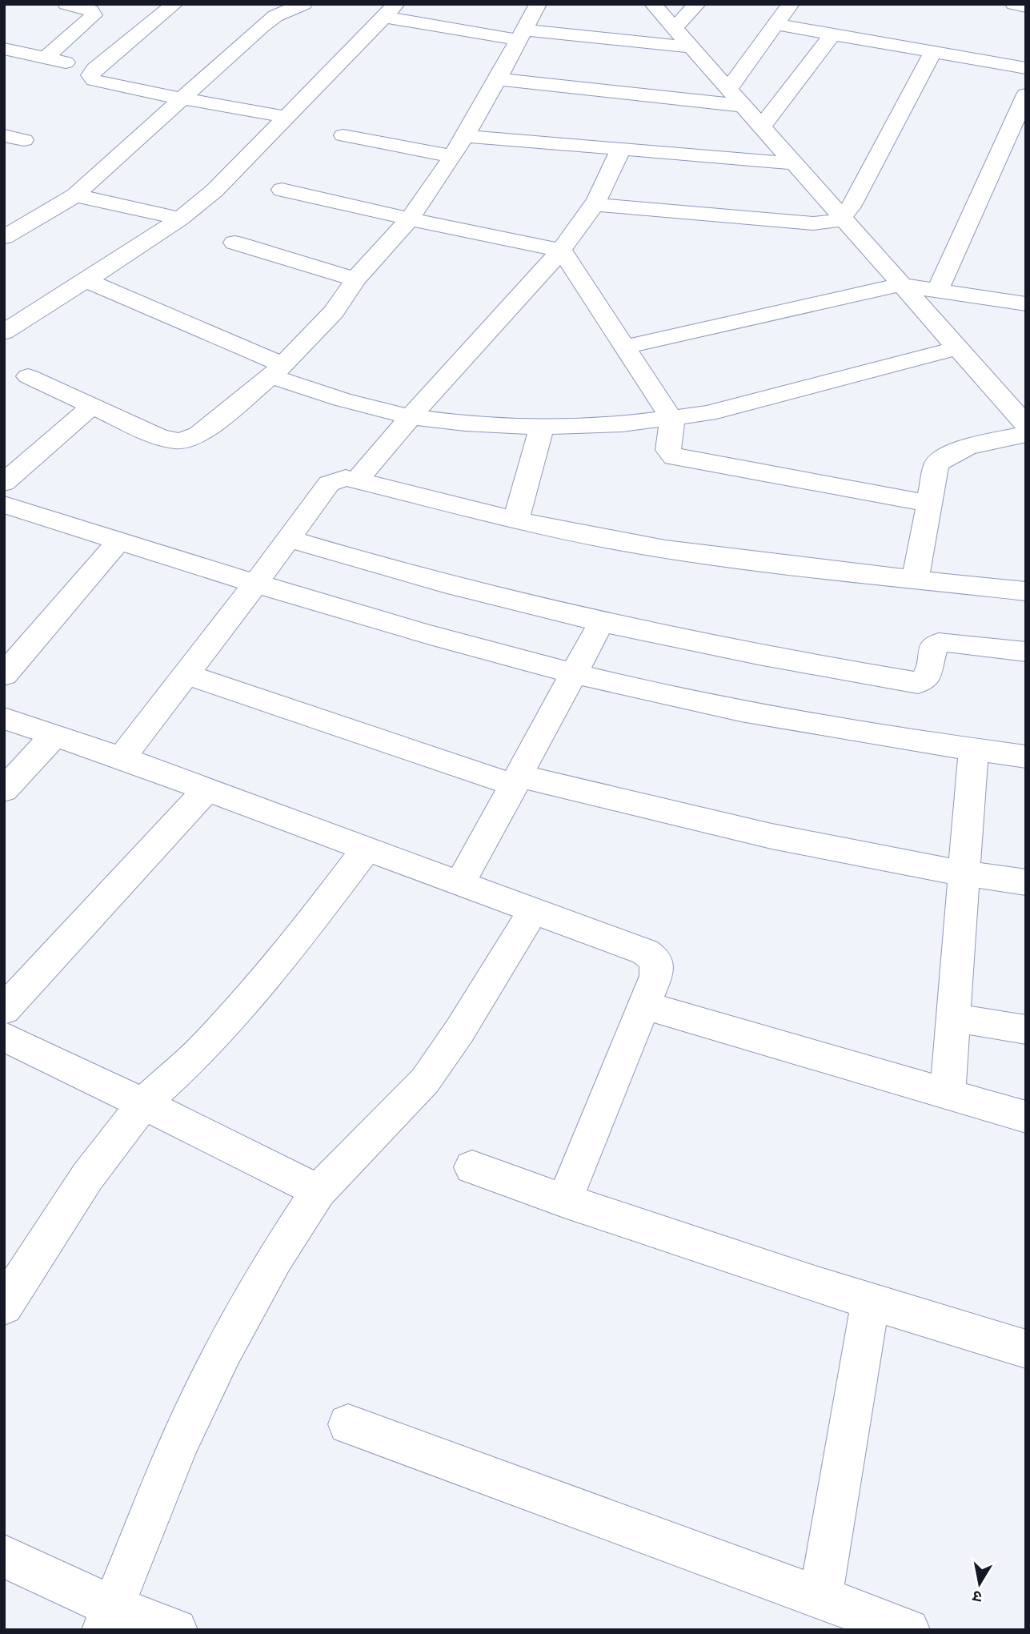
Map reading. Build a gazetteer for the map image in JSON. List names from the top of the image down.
{
  "north": "bottom"
}
